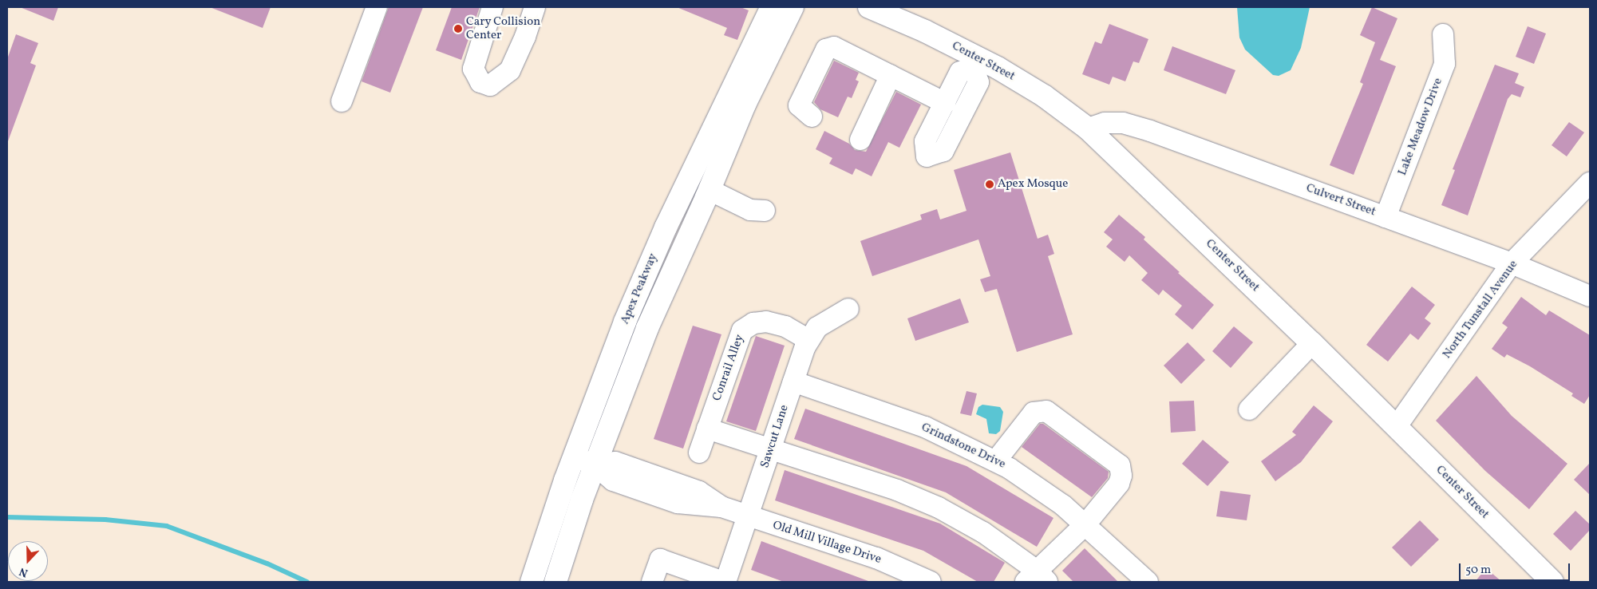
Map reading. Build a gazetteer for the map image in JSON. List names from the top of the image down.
{
  "streets": {
    "main road": ["Center Street", "Apex Peakway"],
    "street": [
      "Lake Meadow Drive",
      "Culvert Street",
      "North Tunstall Avenue",
      "Conrail Alley",
      "Sawcut Lane",
      "Grindstone Drive",
      "Old Mill Village Drive"
    ]
  },
  "crossings": [
    ["Center Street", "Culvert Street"],
    ["Center Street", "North Tunstall Avenue"],
    ["Lake Meadow Drive", "Culvert Street"],
    ["Culvert Street", "North Tunstall Avenue"],
    ["Apex Peakway", "Old Mill Village Drive"],
    ["Conrail Alley", "Sawcut Lane"],
    ["Sawcut Lane", "Grindstone Drive"],
    ["Sawcut Lane", "Old Mill Village Drive"]
  ],
  "places": ["Cary Collision Center", "Apex Mosque"],
  "scale_bar": "50 m",
  "north": "bottom"
}
